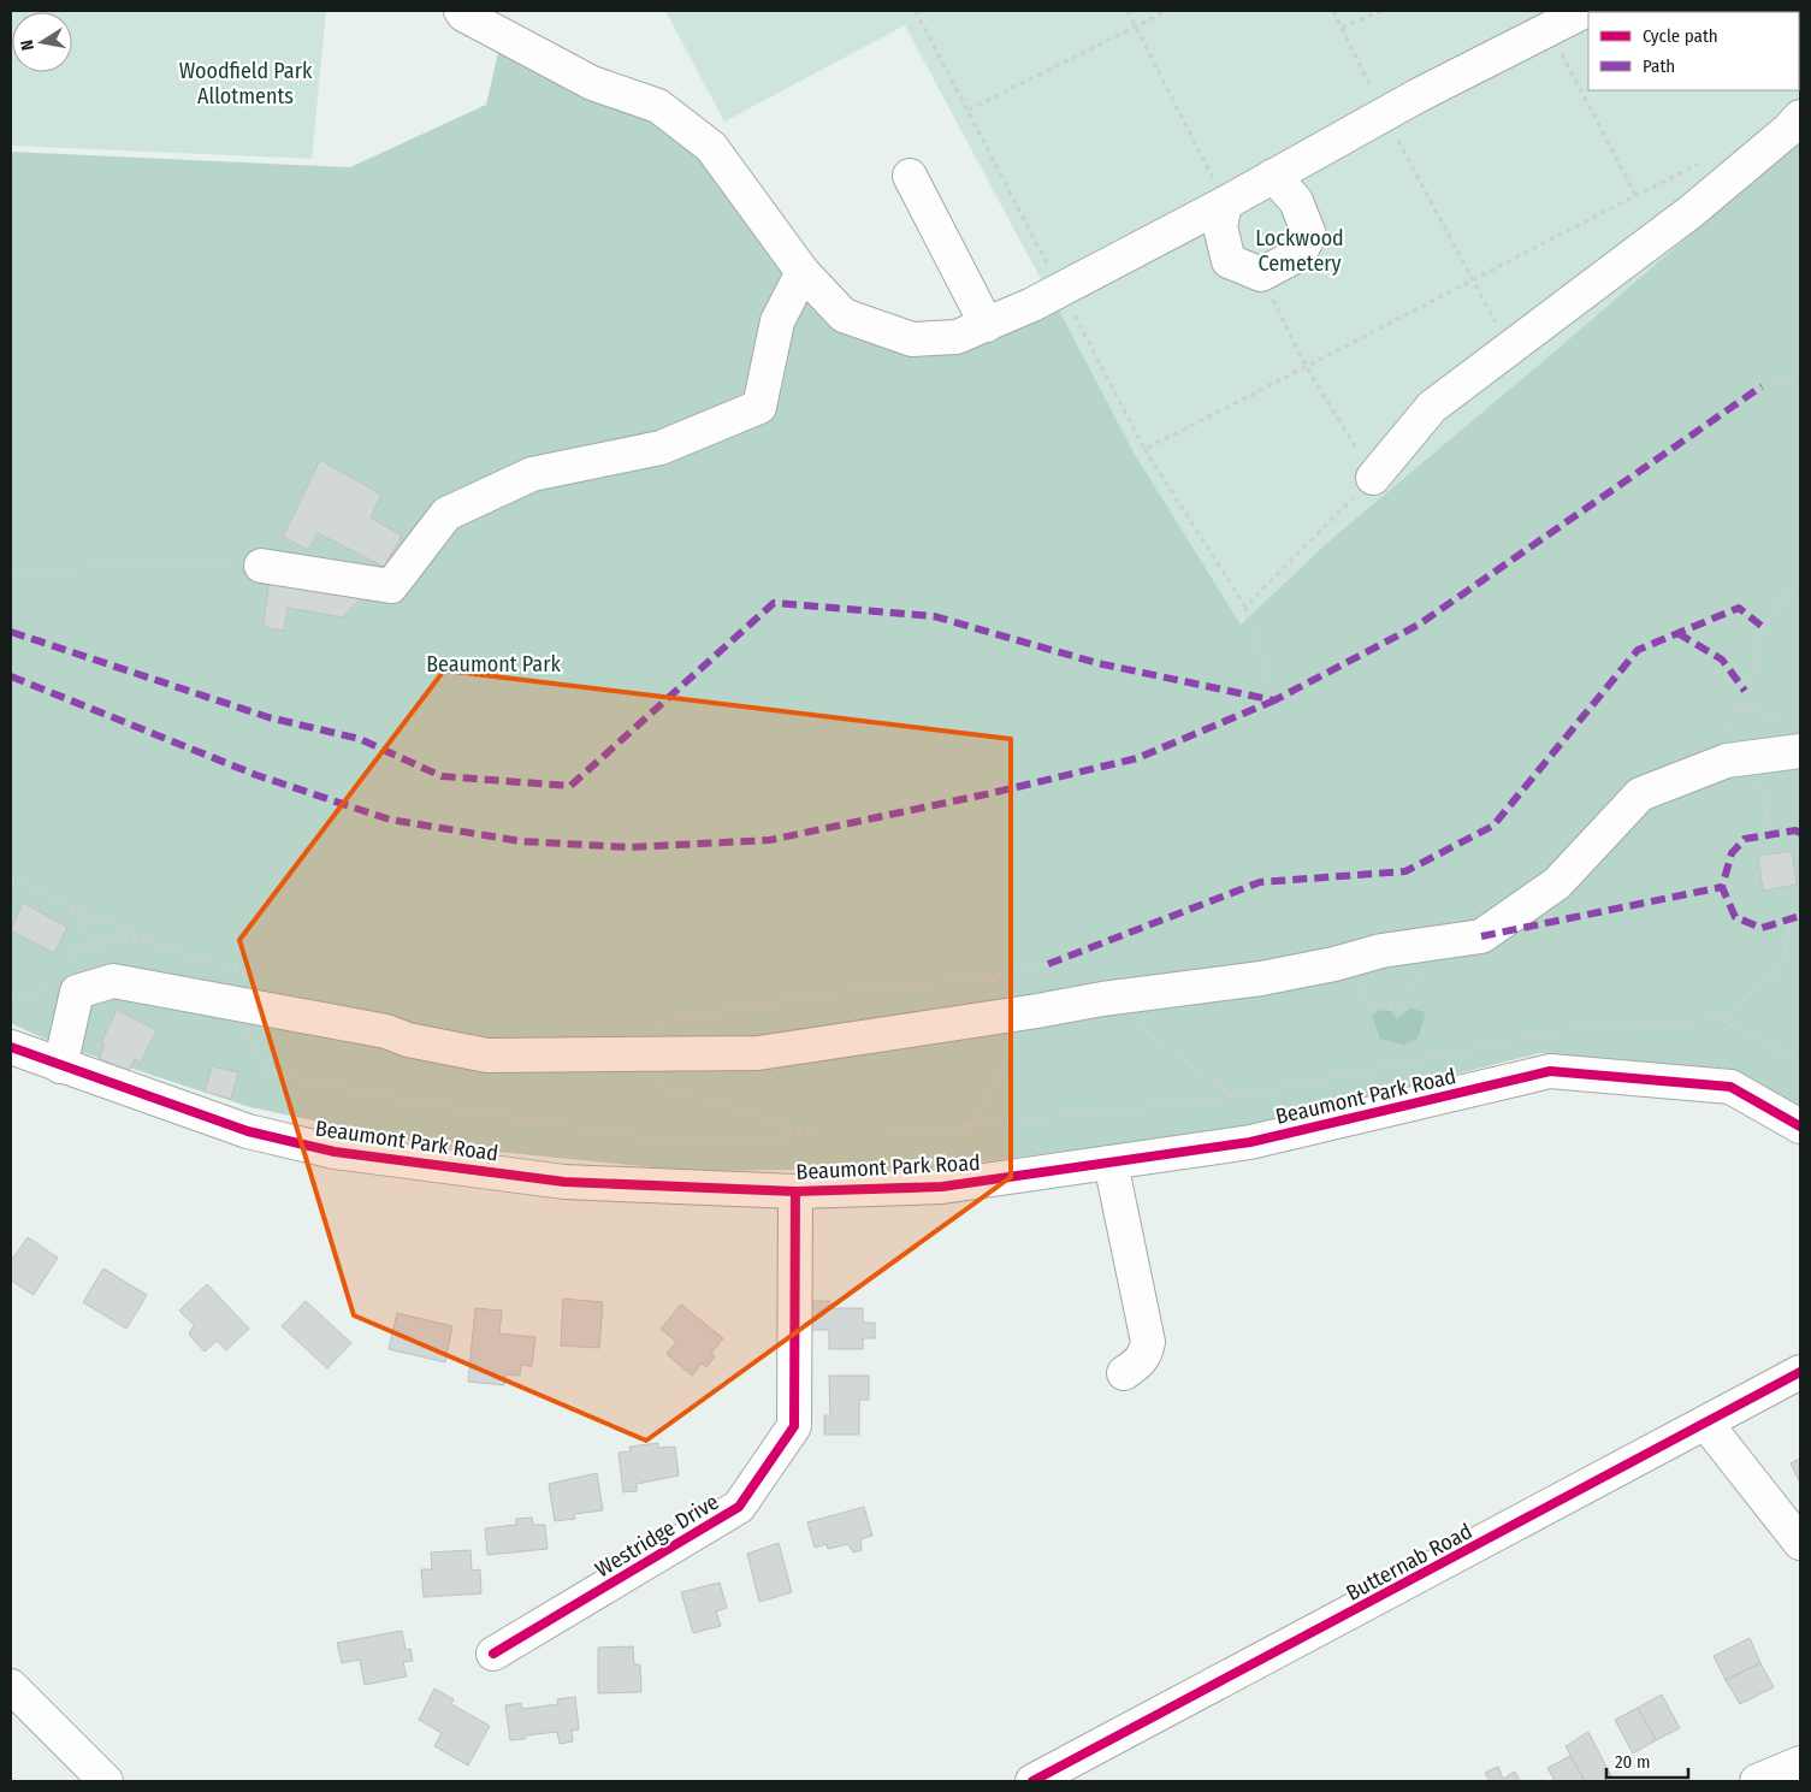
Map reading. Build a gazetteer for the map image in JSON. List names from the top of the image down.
{
  "streets": {
    "street": ["Beaumont Park Road", "Westridge Drive", "Butternab Road"]
  },
  "crossings": [
    ["Beaumont Park Road", "Westridge Drive"]
  ],
  "parks": ["Woodfield Park Allotments", "Lockwood Cemetery", "Beaumont Park"],
  "legend": ["Cycle path", "Path"],
  "scale_bar": "20 m",
  "north": "left"
}
